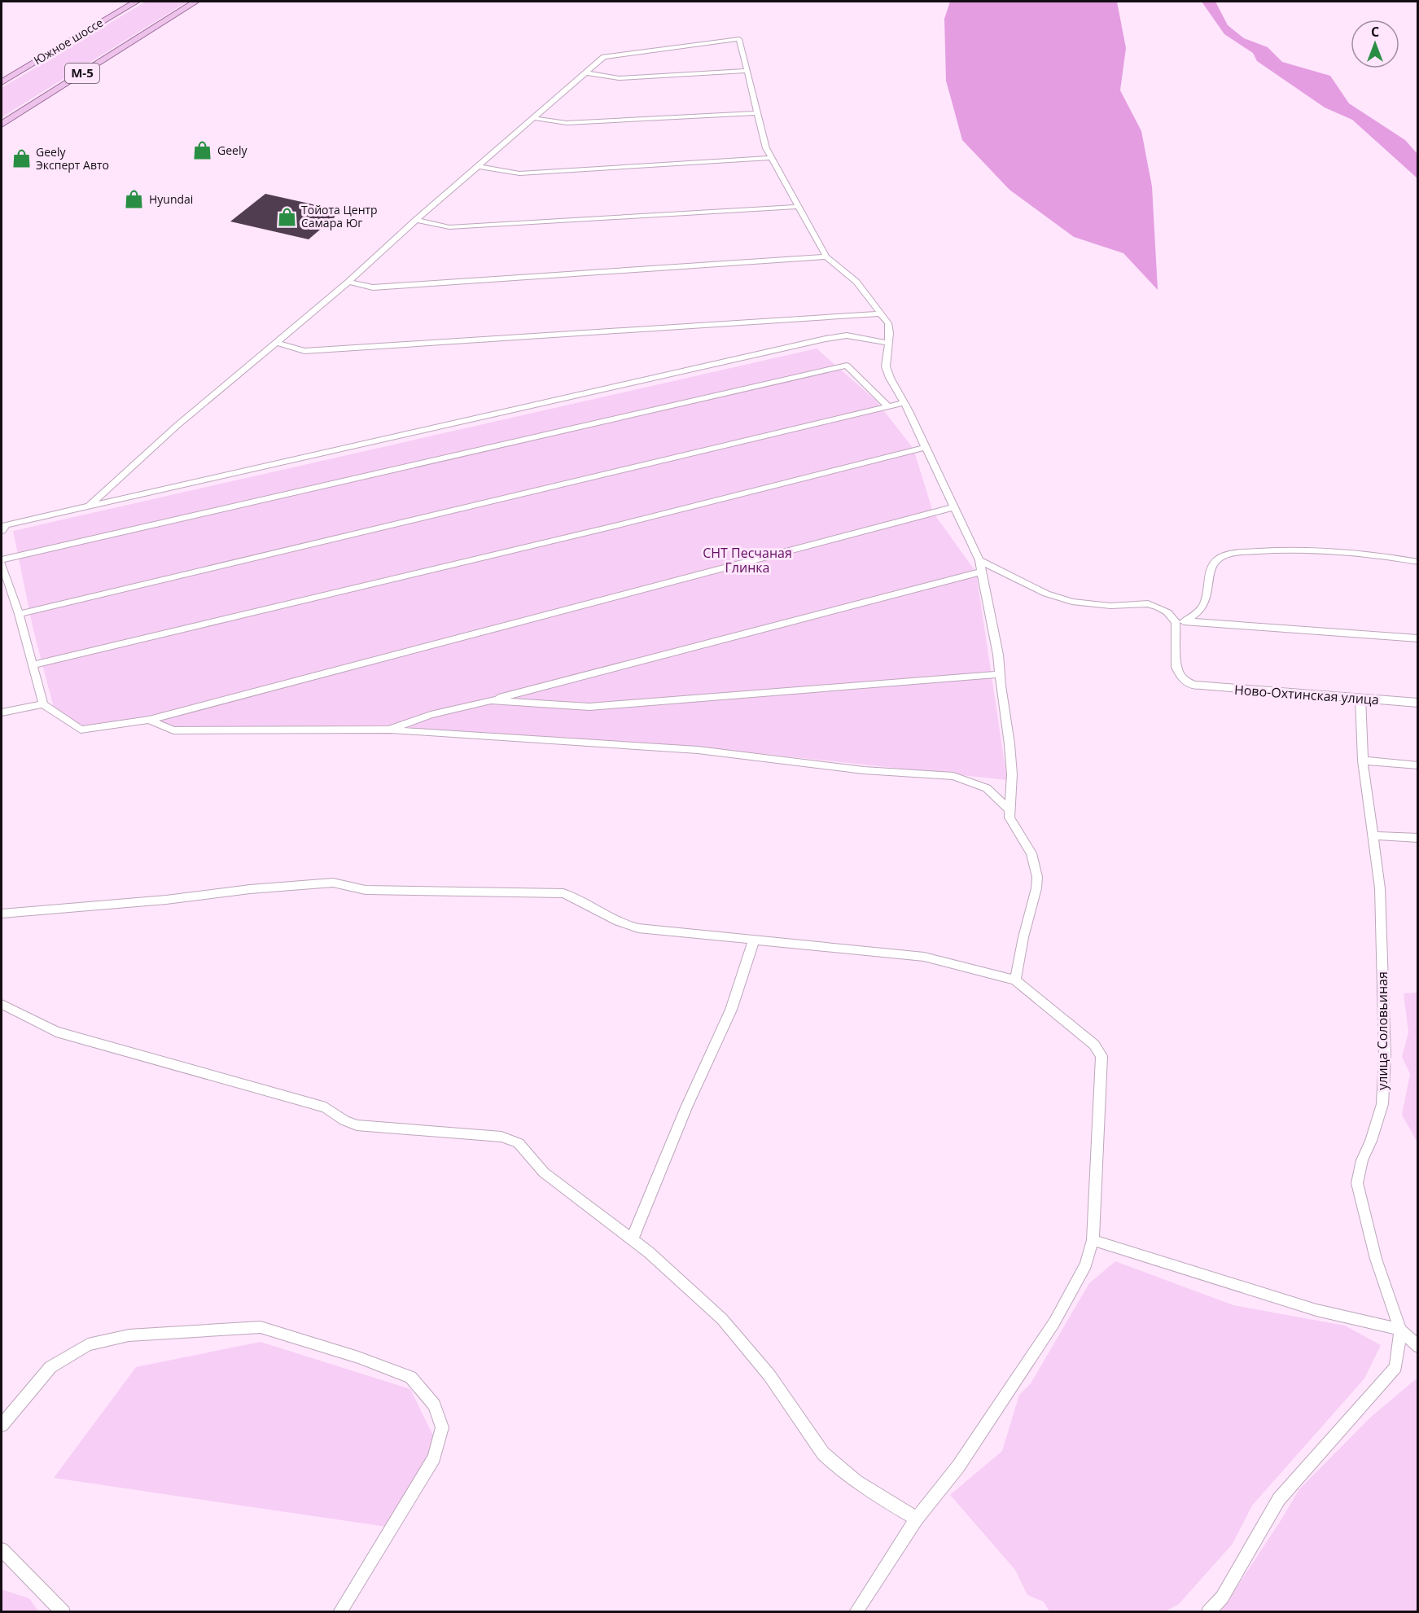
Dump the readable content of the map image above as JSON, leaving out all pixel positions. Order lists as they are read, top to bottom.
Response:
{
  "streets": {
    "main road": ["Южное шоссе", "М-5"],
    "street": ["Ново-Охтинская улица", "улица Соловьиная"]
  },
  "crossings": [
    ["Ново-Охтинская улица", "улица Соловьиная"]
  ],
  "parks": ["СНТ Песчаная Глинка"],
  "places": {
    "shop": [
      "Geely",
      "Geely Эксперт Авто",
      "Hyundai",
      "Тойота Центр Самара Юг"
    ]
  },
  "north": "top"
}
